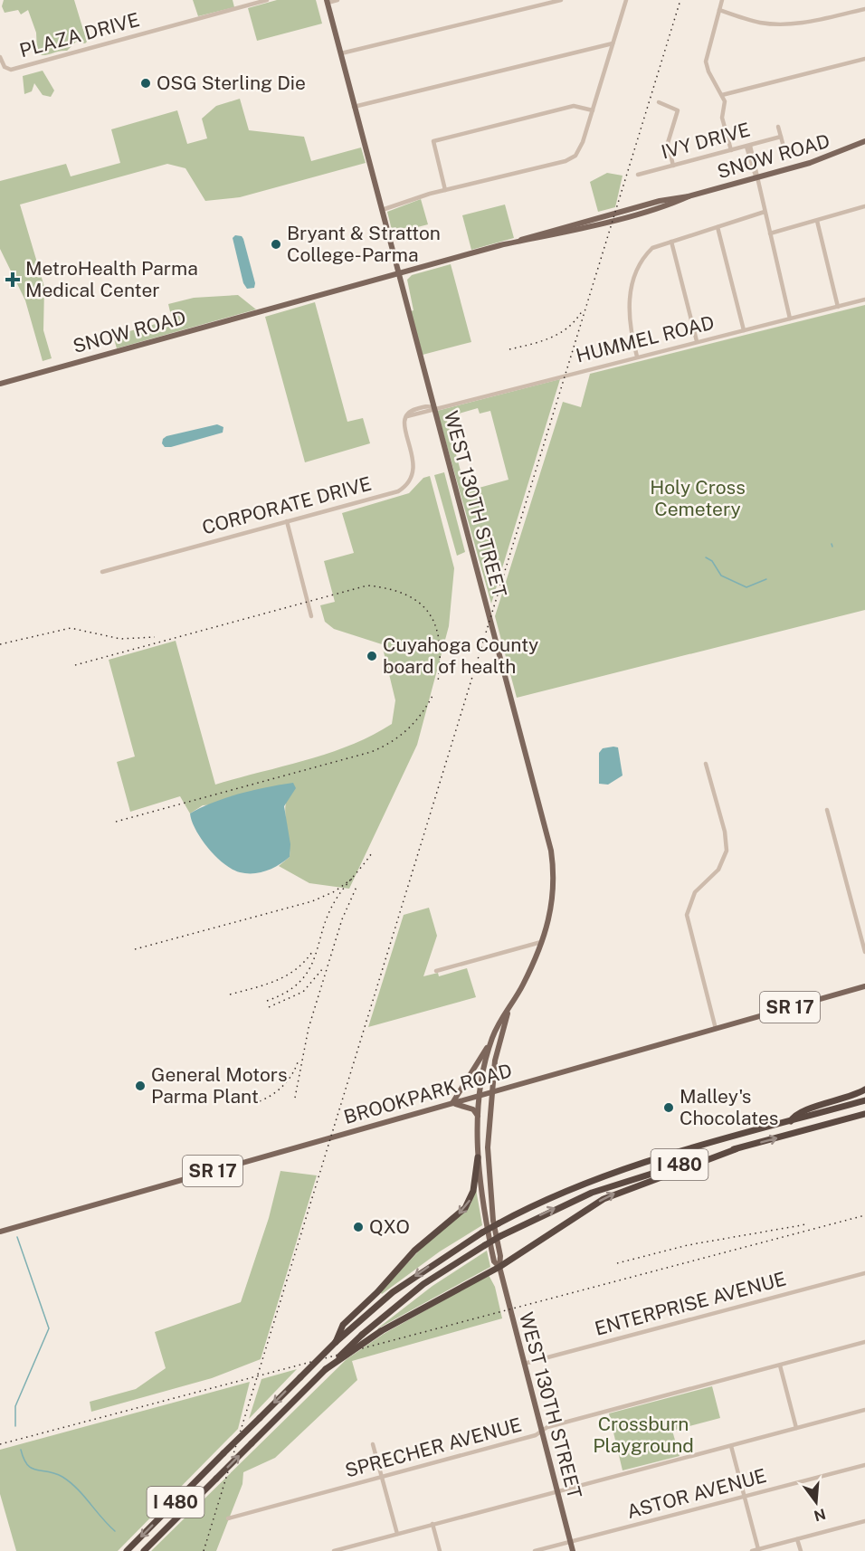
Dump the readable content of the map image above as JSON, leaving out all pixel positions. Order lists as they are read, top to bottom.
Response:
{
  "streets": {
    "highway": ["I 480"],
    "main road": [
      "SNOW ROAD",
      "WEST 130TH STREET",
      "SR 17",
      "BROOKPARK ROAD"
    ],
    "street": [
      "PLAZA DRIVE",
      "IVY DRIVE",
      "HUMMEL ROAD",
      "CORPORATE DRIVE",
      "ENTERPRISE AVENUE",
      "SPRECHER AVENUE",
      "ASTOR AVENUE"
    ]
  },
  "crossings": [
    ["SNOW ROAD", "WEST 130TH STREET"],
    ["HUMMEL ROAD", "WEST 130TH STREET"],
    ["HUMMEL ROAD", "CORPORATE DRIVE"],
    ["WEST 130TH STREET", "CORPORATE DRIVE"],
    ["WEST 130TH STREET", "BROOKPARK ROAD"],
    ["WEST 130TH STREET", "ENTERPRISE AVENUE"],
    ["WEST 130TH STREET", "SPRECHER AVENUE"],
    ["WEST 130TH STREET", "ASTOR AVENUE"]
  ],
  "parks": ["Holy Cross Cemetery", "Crossburn Playground"],
  "places": {
    "other": [
      "OSG Sterling Die",
      "Bryant & Stratton College-Parma",
      "Cuyahoga County board of health",
      "General Motors Parma Plant",
      "Malley's Chocolates",
      "QXO"
    ],
    "health": ["MetroHealth Parma Medical Center"]
  },
  "north": "bottom"
}
